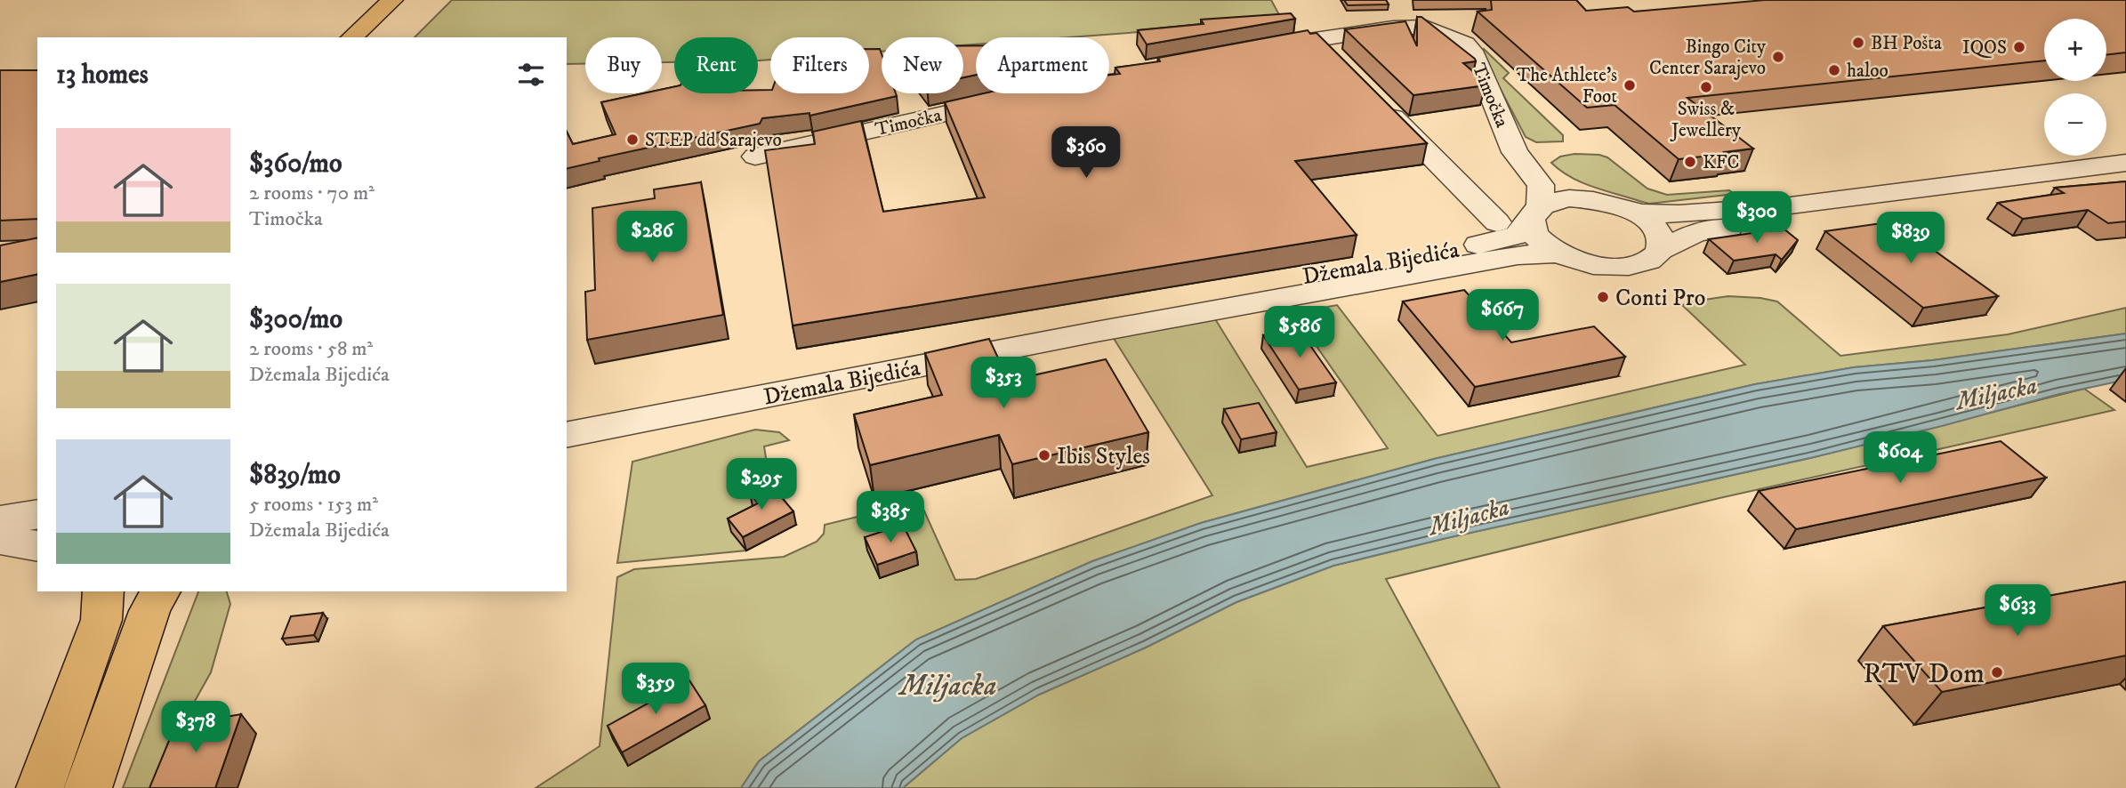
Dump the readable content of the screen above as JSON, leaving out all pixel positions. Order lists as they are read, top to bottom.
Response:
{
  "streets": {
    "street": ["Timočka", "Džemala Bijedića"]
  },
  "crossings": [
    ["Timočka", "Džemala Bijedića"]
  ],
  "water": ["Miljacka"],
  "places": [
    "BH Pošta",
    "IQOS",
    "Bingo City Center Sarajevo",
    "haloo",
    "The Athlete's Foot",
    "Swiss & Jewellery",
    "STEP dd Sarajevo",
    "KFC",
    "Conti Pro",
    "Ibis Styles",
    "RTV Dom"
  ],
  "page": {
    "map_buttons": ["+", "−"],
    "chip": [
      "Buy",
      "Rent",
      "Filters",
      "New",
      "Apartment"
    ],
    "heading": "13 homes",
    "list": [
      {
        "name": "$360/mo",
        "note": "2 rooms · 70 m² · Timočka"
      },
      {
        "name": "$300/mo",
        "note": "2 rooms · 58 m² · Džemala Bijedića"
      },
      {
        "name": "$839/mo",
        "note": "5 rooms · 153 m² · Džemala Bijedića"
      }
    ],
    "price": [
      "$360",
      "$300",
      "$286",
      "$839",
      "$667",
      "$586",
      "$353",
      "$604",
      "$295",
      "$385",
      "$633",
      "$359",
      "$378"
    ]
  }
}
